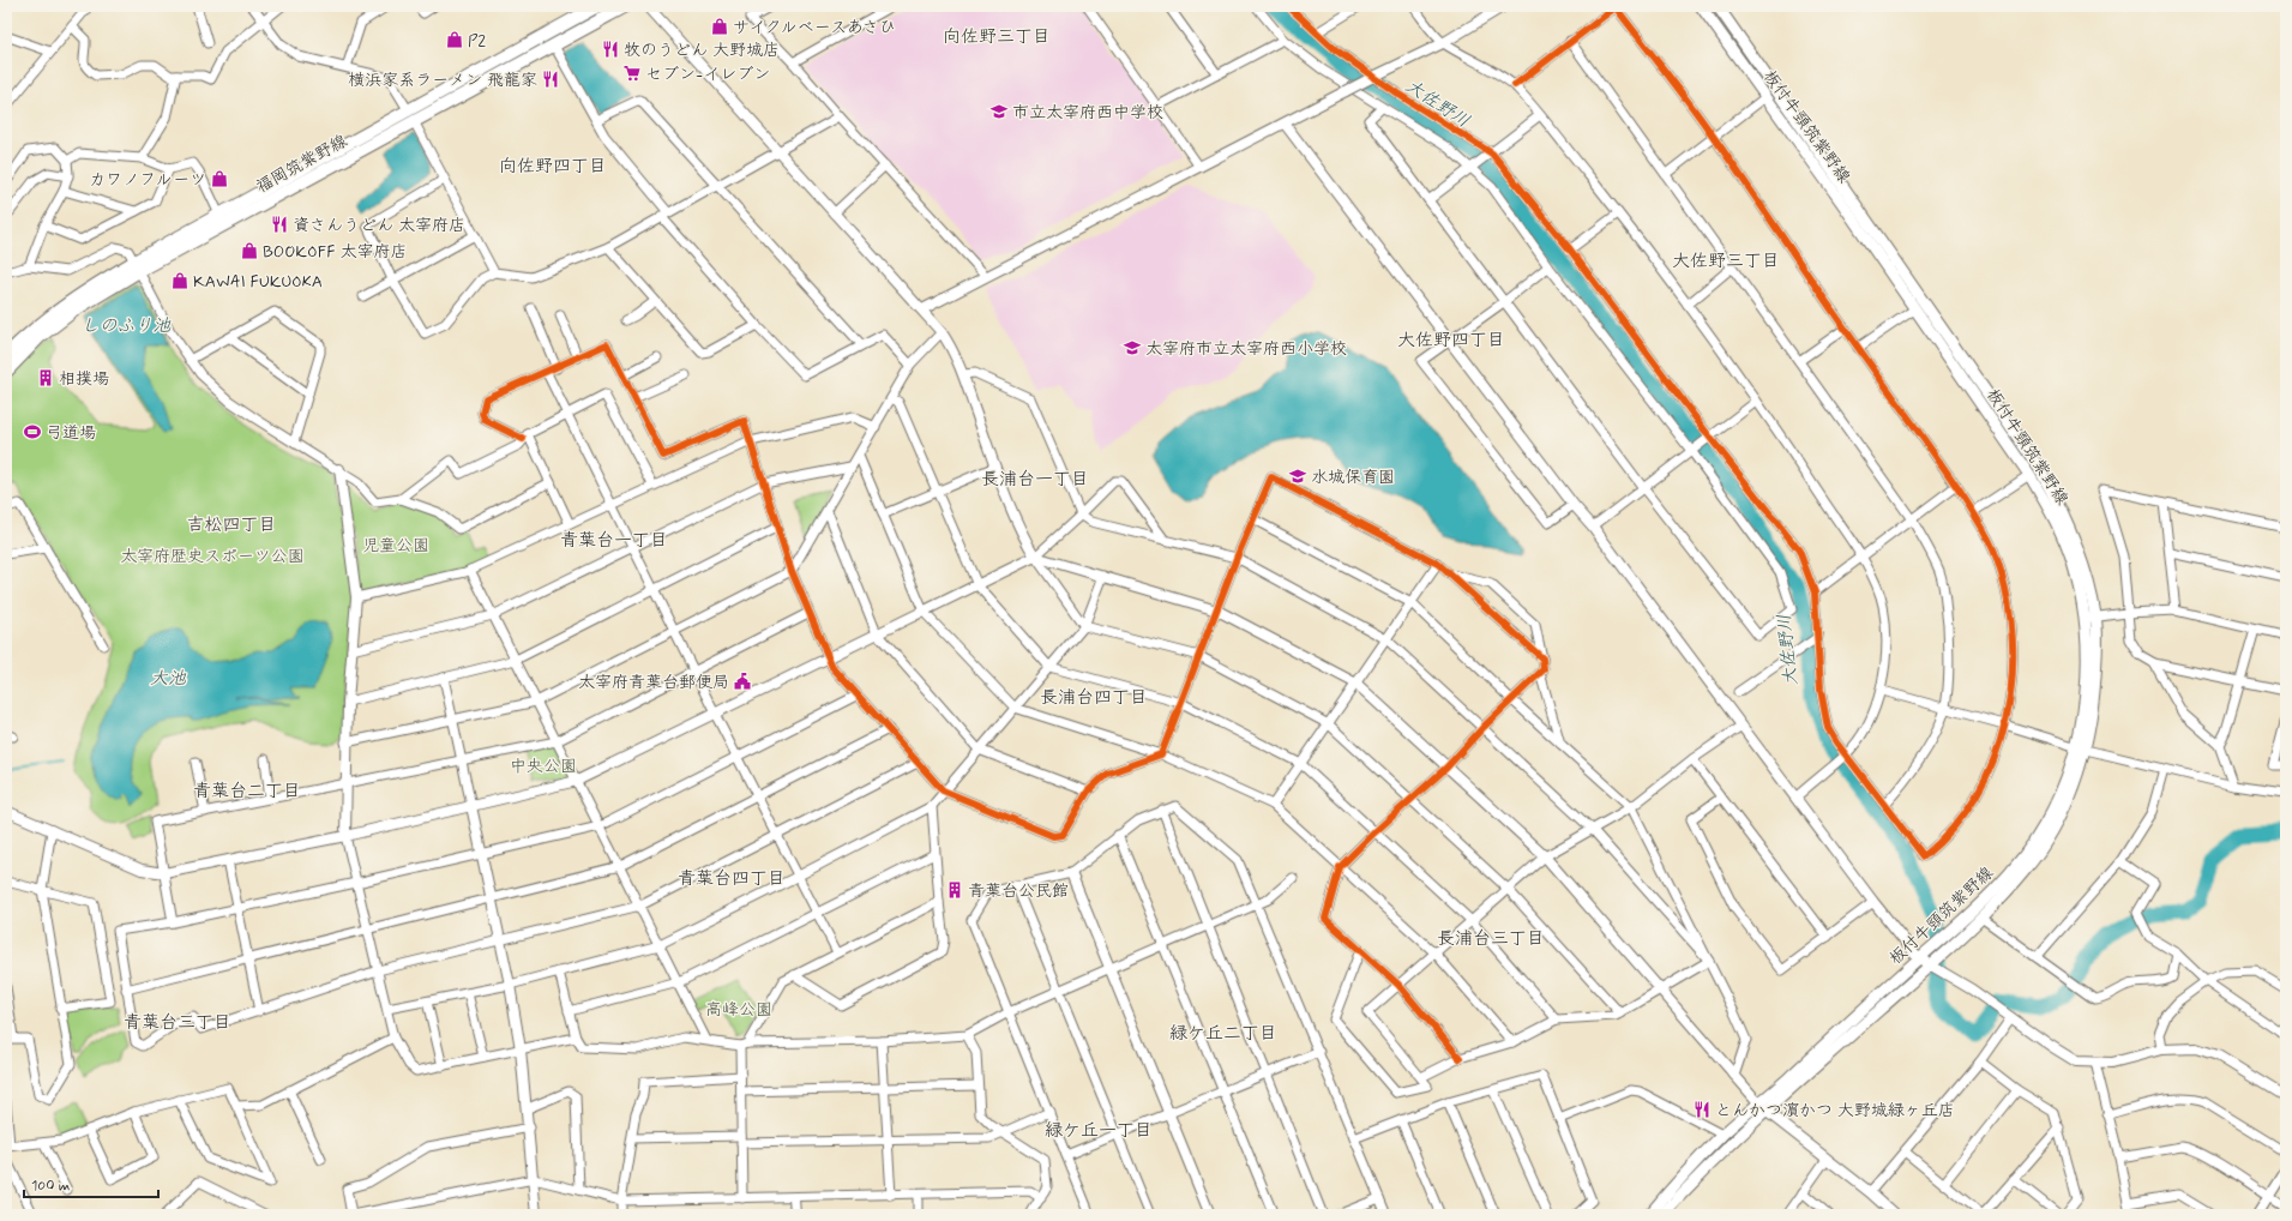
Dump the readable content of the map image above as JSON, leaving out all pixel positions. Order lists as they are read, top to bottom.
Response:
{
  "streets": {
    "main road": ["板付牛頸筑紫野線", "福岡筑紫野線"]
  },
  "districts": [
    "向佐野三丁目",
    "向佐野四丁目",
    "大佐野三丁目",
    "大佐野四丁目",
    "長浦台一丁目",
    "吉松四丁目",
    "青葉台一丁目",
    "長浦台四丁目",
    "青葉台二丁目",
    "青葉台四丁目",
    "長浦台三丁目",
    "青葉台三丁目",
    "緑ケ丘二丁目",
    "緑ケ丘一丁目"
  ],
  "water": ["大佐野川", "しのふり池", "大池"],
  "parks": [
    "児童公園",
    "太宰府歴史スポーツ公園",
    "中央公園",
    "高峰公園"
  ],
  "places": {
    "shop": [
      "サイクルベースあさひ",
      "P2",
      "カワノフルーツ",
      "BOOKOFF 太宰府店",
      "KAWAI FUKUOKA"
    ],
    "restaurant": [
      "牧のうどん 大野城店",
      "横浜家系ラーメン 飛龍家",
      "資さんうどん 太宰府店",
      "とんかつ濵かつ 大野城緑ヶ丘店"
    ],
    "supermarket": ["セブン-イレブン"],
    "school or university": ["市立太宰府西中学校", "太宰府市立太宰府西小学校", "水城保育園"],
    "building": ["相撲場", "青葉台公民館"],
    "sports": ["弓道場"],
    "public building": ["太宰府青葉台郵便局"]
  },
  "scale_bar": "100 m"
}
